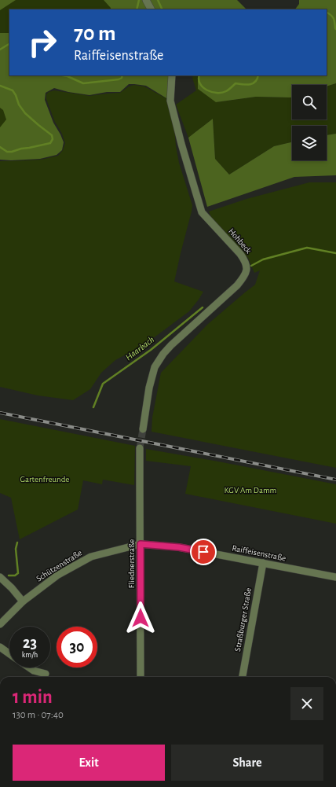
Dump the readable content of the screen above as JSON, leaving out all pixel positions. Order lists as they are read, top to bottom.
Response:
{
  "streets": {
    "street": [
      "Hohbeck",
      "Raiffeisenstraße",
      "Fliednerstraße",
      "Schützenstraße",
      "Straßburger Straße"
    ]
  },
  "crossings": [
    ["Raiffeisenstraße", "Fliednerstraße"],
    ["Raiffeisenstraße", "Schützenstraße"],
    ["Raiffeisenstraße", "Straßburger Straße"],
    ["Fliednerstraße", "Schützenstraße"]
  ],
  "water": ["Haarbach"],
  "parks": ["Gartenfreunde", "KGV Am Damm"],
  "page": {
    "turn": ["70 m", "Raiffeisenstraße"],
    "speed": "23 km/h",
    "limit": "30",
    "heading": ["1 min", "130 m · 07:40"],
    "buttons": ["Exit", "Share"]
  }
}
